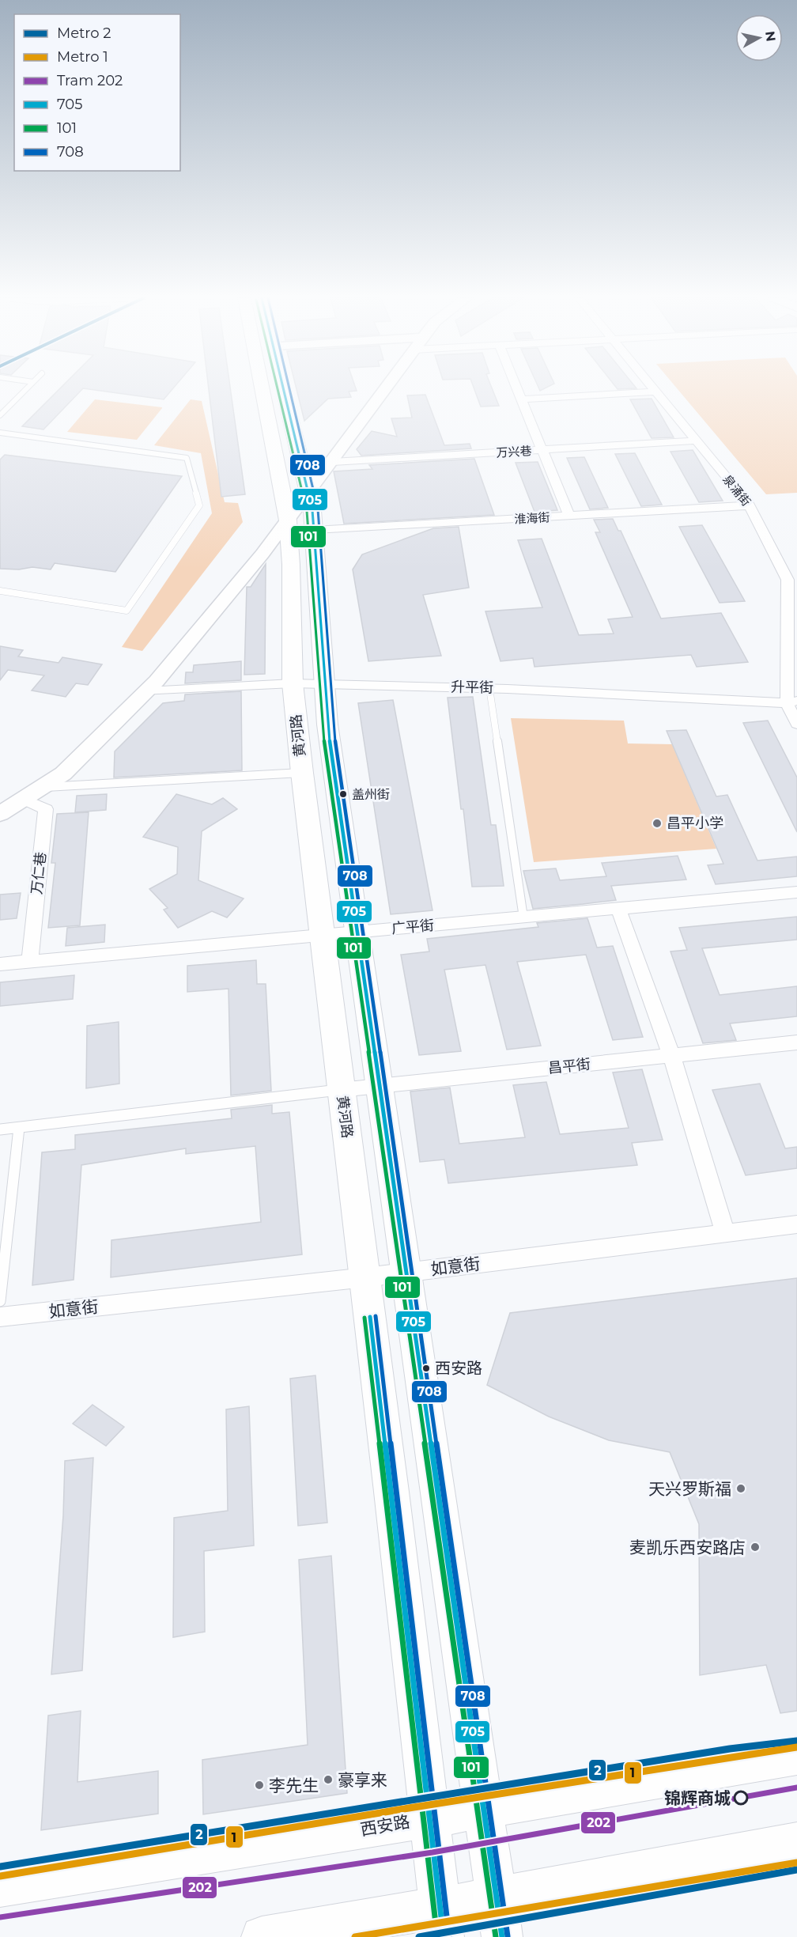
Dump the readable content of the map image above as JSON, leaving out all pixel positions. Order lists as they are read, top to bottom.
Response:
{
  "streets": {
    "main road": ["黄河路", "西安路"],
    "street": [
      "万兴巷",
      "泉涌街",
      "淮海街",
      "升平街",
      "万仁巷",
      "广平街",
      "昌平街",
      "如意街"
    ]
  },
  "crossings": [
    ["万兴巷", "泉涌街"],
    ["泉涌街", "淮海街"],
    ["泉涌街", "升平街"],
    ["升平街", "黄河路"],
    ["黄河路", "广平街"],
    ["黄河路", "昌平街"],
    ["黄河路", "如意街"],
    ["黄河路", "西安路"],
    ["万仁巷", "广平街"]
  ],
  "places": [
    "盖州街",
    "昌平小学",
    "西安路",
    "天兴罗斯福",
    "麦凯乐西安路店",
    "豪享来",
    "李先生",
    "锦辉商城"
  ],
  "lines": [
    "transit line 705",
    "transit line 101",
    "transit line 708",
    "metro line 2",
    "metro line 1",
    "tram line 202"
  ],
  "legend": [
    "Metro 2",
    "Metro 1",
    "Tram 202",
    "705",
    "101",
    "708"
  ],
  "north": "right"
}
